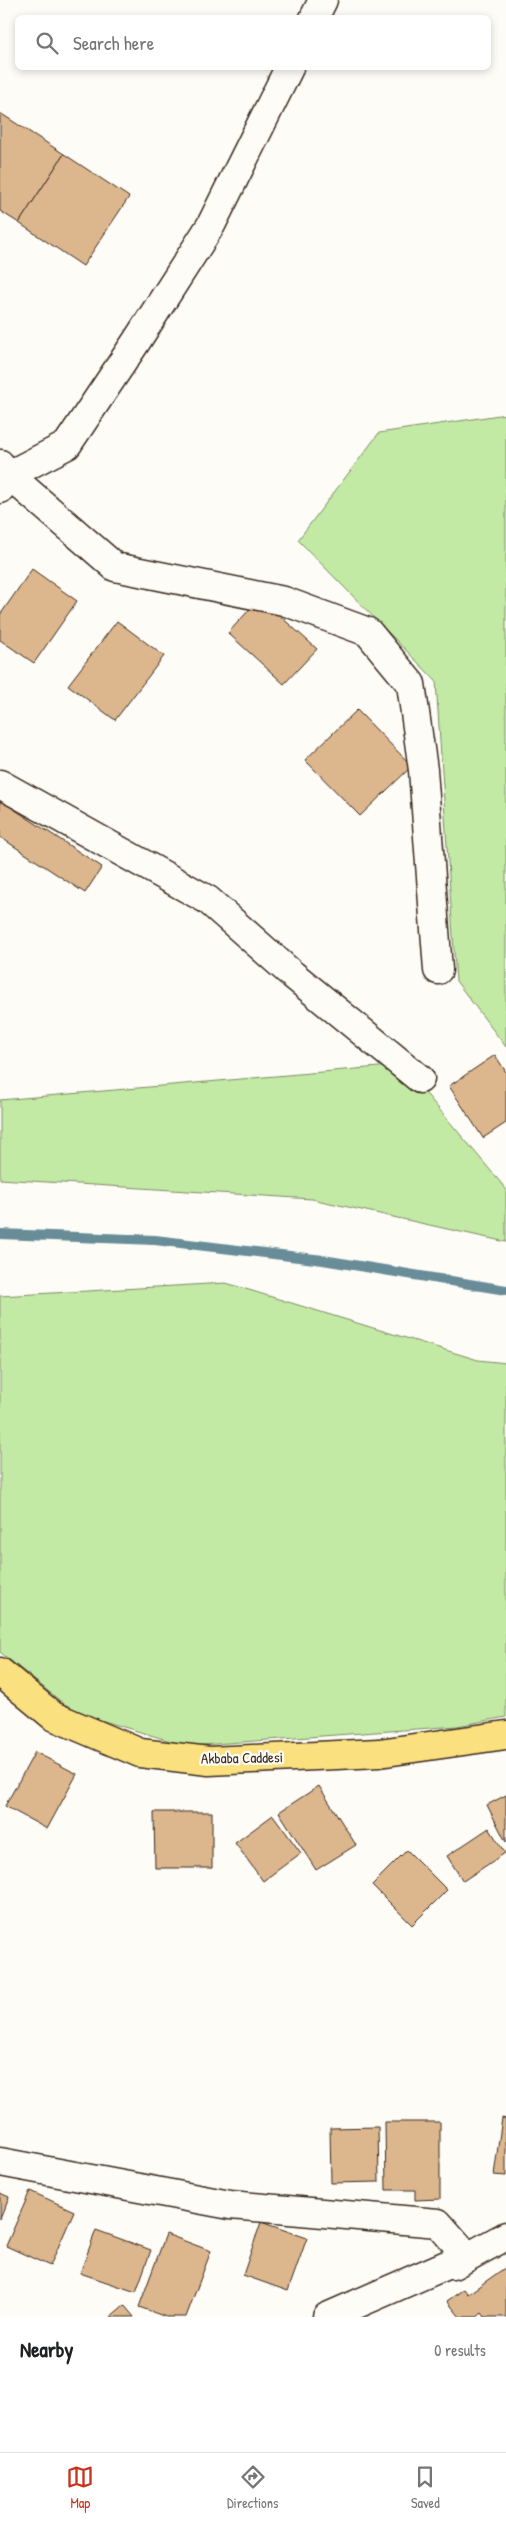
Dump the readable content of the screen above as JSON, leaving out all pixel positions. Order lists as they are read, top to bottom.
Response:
{
  "streets": {
    "main road": ["Akbaba Caddesi"]
  },
  "page": {
    "search": "Search here",
    "heading": ["Nearby", "0 results"],
    "nav": ["Map", "Directions", "Saved"]
  }
}
